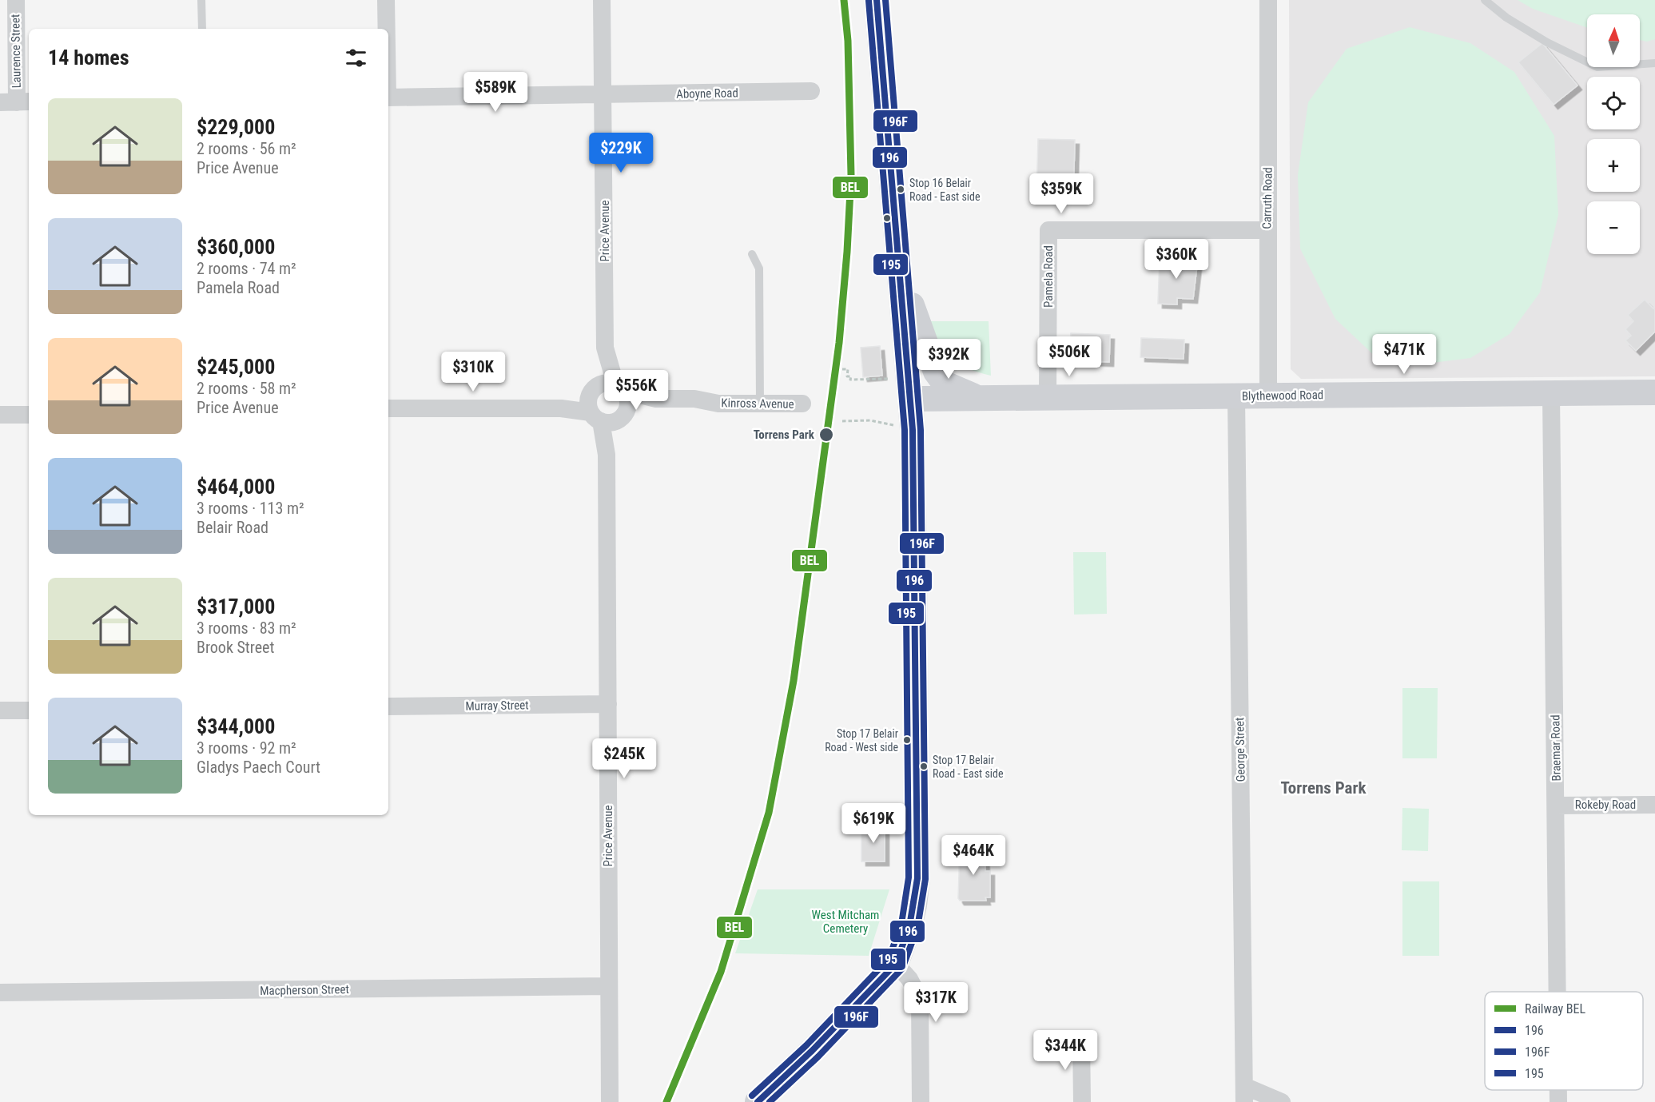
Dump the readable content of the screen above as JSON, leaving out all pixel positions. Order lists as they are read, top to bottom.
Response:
{
  "streets": {
    "main road": ["Blythewood Road"],
    "street": [
      "Laurence Street",
      "Aboyne Road",
      "Carruth Road",
      "Price Avenue",
      "Pamela Road",
      "Kinross Avenue",
      "Murray Street",
      "Braemar Road",
      "George Street",
      "Rokeby Road",
      "Macpherson Street"
    ]
  },
  "crossings": [
    ["Aboyne Road", "Price Avenue"],
    ["Carruth Road", "Pamela Road"],
    ["Carruth Road", "Blythewood Road"],
    ["Price Avenue", "Kinross Avenue"],
    ["Price Avenue", "Murray Street"],
    ["Price Avenue", "Macpherson Street"],
    ["Pamela Road", "Blythewood Road"],
    ["Blythewood Road", "Braemar Road"],
    ["Blythewood Road", "George Street"],
    ["Braemar Road", "Rokeby Road"]
  ],
  "districts": ["Torrens Park"],
  "parks": ["West Mitcham Cemetery"],
  "places": [
    "Stop 16 Belair Road - East side",
    "Torrens Park",
    "Stop 17 Belair Road - West side",
    "Stop 17 Belair Road - East side"
  ],
  "lines": [
    "rail line BEL",
    "transit line 196",
    "transit line 196F",
    "transit line 195"
  ],
  "legend": [
    "Railway BEL",
    "196",
    "196F",
    "195"
  ],
  "north": "top",
  "page": {
    "map_buttons": ["+", "−"],
    "heading": "14 homes",
    "price": [
      "$589K",
      "$229K",
      "$359K",
      "$360K",
      "$471K",
      "$506K",
      "$392K",
      "$310K",
      "$556K",
      "$245K",
      "$619K",
      "$464K",
      "$317K",
      "$344K"
    ],
    "list": [
      {
        "name": "$229,000",
        "note": "2 rooms · 56 m² · Price Avenue"
      },
      {
        "name": "$360,000",
        "note": "2 rooms · 74 m² · Pamela Road"
      },
      {
        "name": "$245,000",
        "note": "2 rooms · 58 m² · Price Avenue"
      },
      {
        "name": "$464,000",
        "note": "3 rooms · 113 m² · Belair Road"
      },
      {
        "name": "$317,000",
        "note": "3 rooms · 83 m² · Brook Street"
      },
      {
        "name": "$344,000",
        "note": "3 rooms · 92 m² · Gladys Paech Court"
      }
    ]
  }
}
